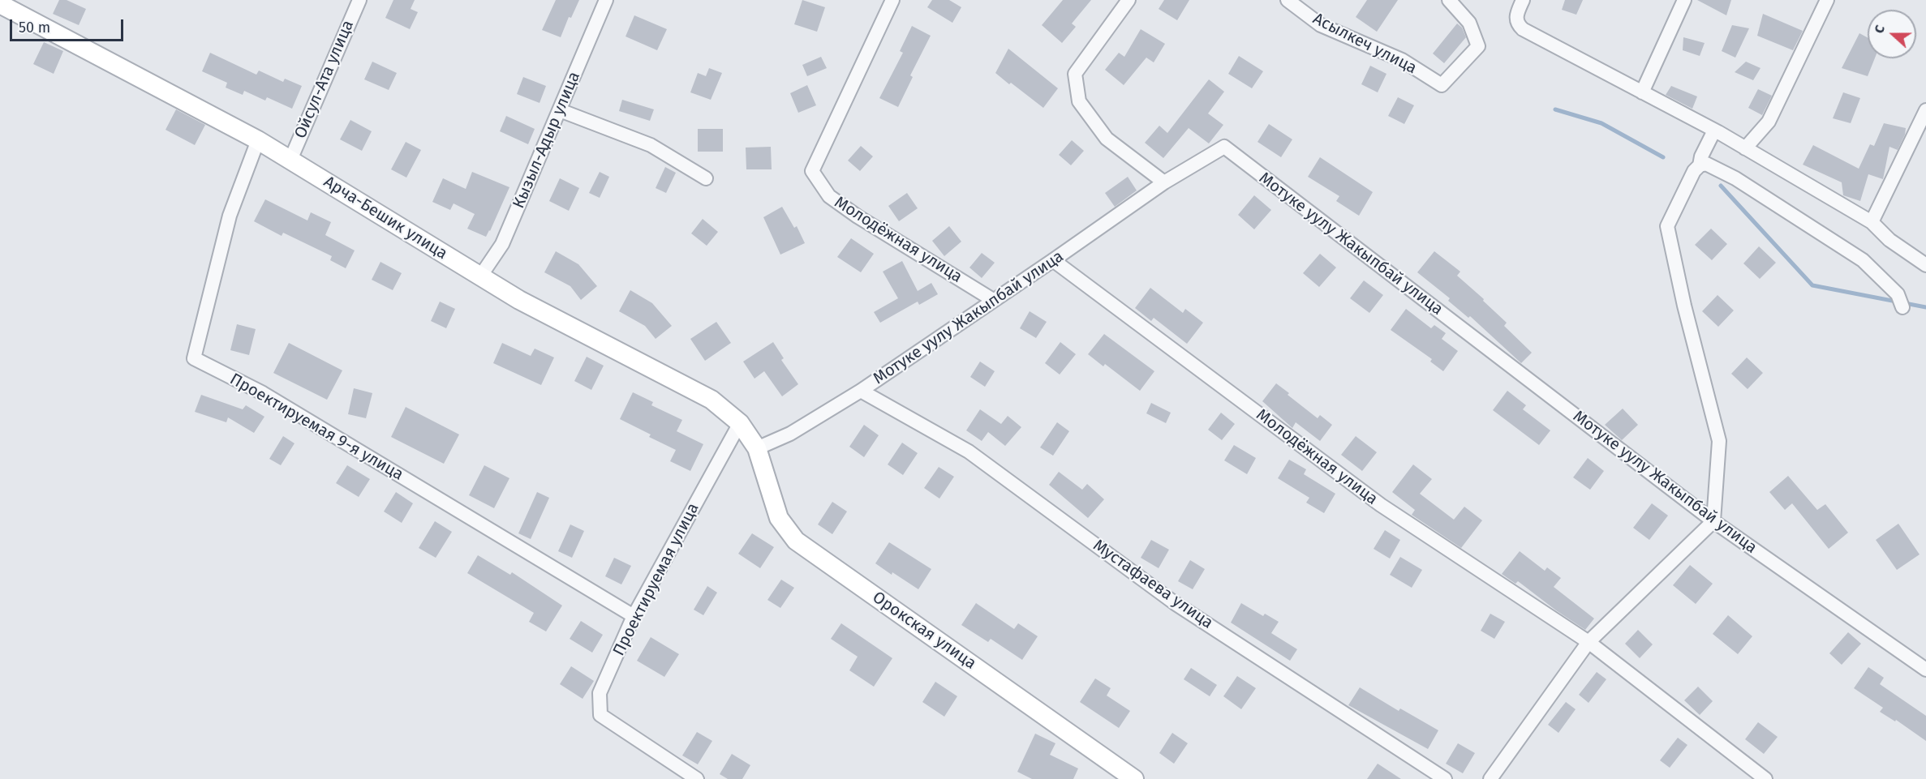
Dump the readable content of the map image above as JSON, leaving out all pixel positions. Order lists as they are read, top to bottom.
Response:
{
  "streets": {
    "street": [
      "Асылкеч улица",
      "Ойсул-Ата улица",
      "Кызыл-Адыр улица",
      "Арча-Бешик улица",
      "Молодёжная улица",
      "Мотуке уулу Жакыпбай улица",
      "Проектируемая 9-я улица",
      "Проектируемая улица",
      "Мустафаева улица",
      "Орокская улица"
    ]
  },
  "crossings": [
    ["Ойсул-Ата улица", "Арча-Бешик улица"],
    ["Кызыл-Адыр улица", "Арча-Бешик улица"],
    ["Арча-Бешик улица", "Мотуке уулу Жакыпбай улица"],
    ["Арча-Бешик улица", "Проектируемая 9-я улица"],
    ["Арча-Бешик улица", "Проектируемая улица"],
    ["Арча-Бешик улица", "Орокская улица"],
    ["Молодёжная улица", "Мотуке уулу Жакыпбай улица"],
    ["Мотуке уулу Жакыпбай улица", "Мустафаева улица"],
    ["Мотуке уулу Жакыпбай улица", "Орокская улица"],
    ["Проектируемая 9-я улица", "Проектируемая улица"]
  ],
  "scale_bar": "50 m",
  "north": "left"
}
